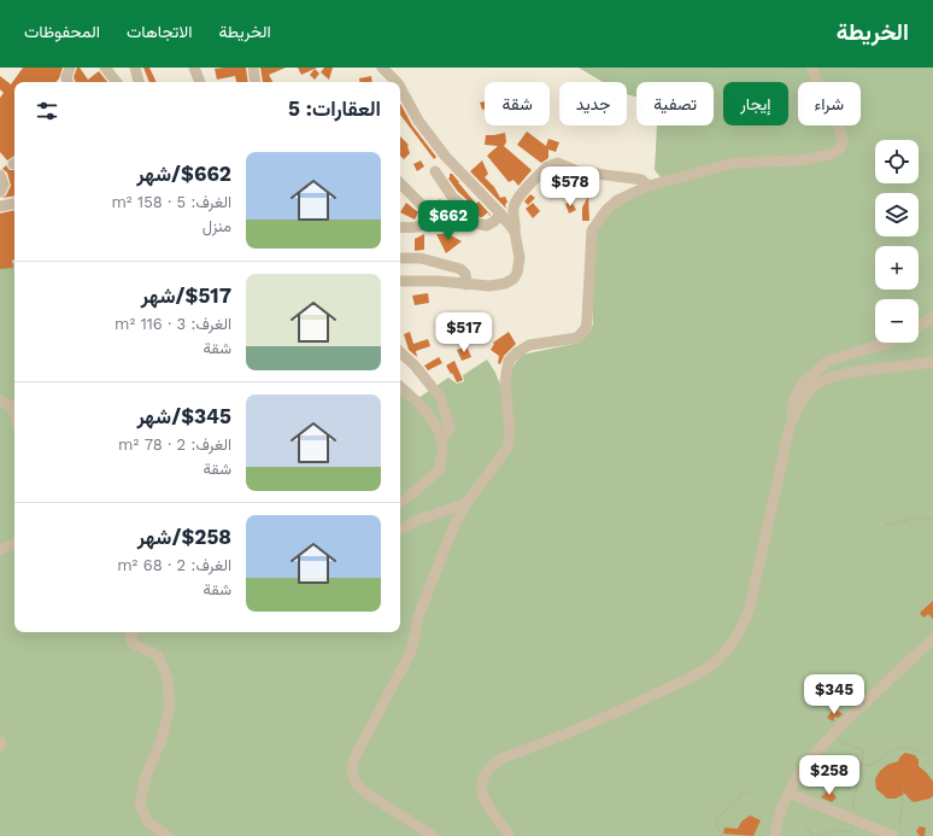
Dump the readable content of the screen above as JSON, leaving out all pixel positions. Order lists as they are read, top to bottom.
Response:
{
  "page": {
    "header": "الخريطة",
    "nav": ["الخريطة", "الاتجاهات", "المحفوظات"],
    "chip": [
      "شراء",
      "إيجار",
      "تصفية",
      "جديد",
      "شقة"
    ],
    "heading": "العقارات: 5",
    "map_buttons": ["+", "−"],
    "list": [
      {
        "name": "$662/شهر",
        "note": "الغرف: 5 · 158 m² · منزل"
      },
      {
        "name": "$517/شهر",
        "note": "الغرف: 3 · 116 m² · شقة"
      },
      {
        "name": "$345/شهر",
        "note": "الغرف: 2 · 78 m² · شقة"
      },
      {
        "name": "$258/شهر",
        "note": "الغرف: 2 · 68 m² · شقة"
      }
    ],
    "price": [
      "$578",
      "$662",
      "$517",
      "$345",
      "$258"
    ]
  }
}
